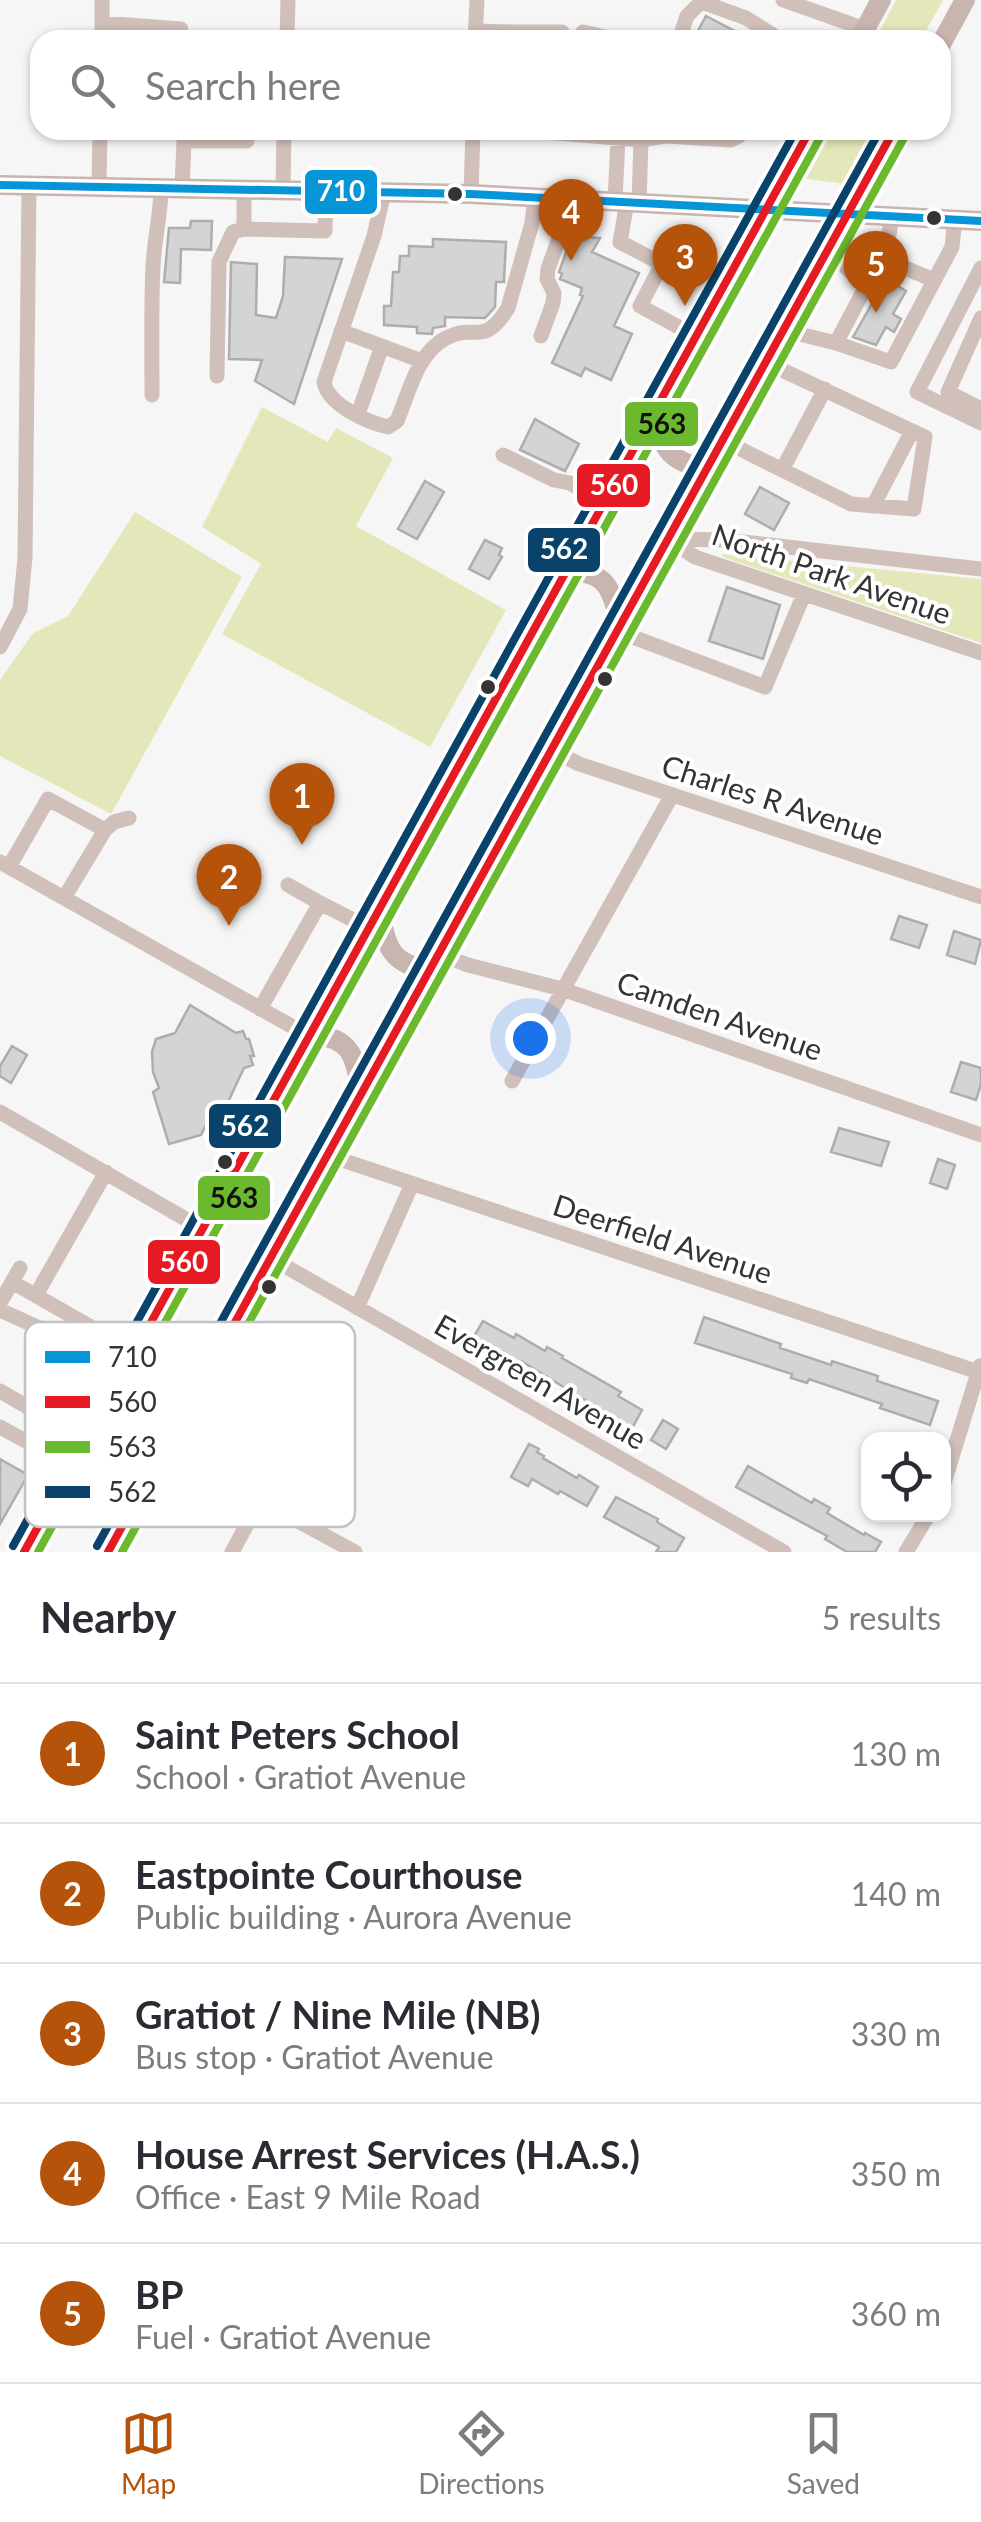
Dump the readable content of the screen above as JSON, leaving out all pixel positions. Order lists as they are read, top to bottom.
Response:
{
  "streets": {
    "street": [
      "North Park Avenue",
      "Charles R Avenue",
      "Camden Avenue",
      "Deerfield Avenue",
      "Evergreen Avenue"
    ]
  },
  "lines": [
    "transit line 560",
    "transit line 563",
    "transit line 562",
    "transit line 710"
  ],
  "legend": [
    "710",
    "560",
    "563",
    "562"
  ],
  "page": {
    "search": "Search here",
    "pins": [
      "4",
      "3",
      "5",
      "1",
      "2"
    ],
    "heading": ["Nearby", "5 results"],
    "list": [
      {
        "mark": "1",
        "name": "Saint Peters School",
        "note": "School · Gratiot Avenue",
        "value": "130 m"
      },
      {
        "mark": "2",
        "name": "Eastpointe Courthouse",
        "note": "Public building · Aurora Avenue",
        "value": "140 m"
      },
      {
        "mark": "3",
        "name": "Gratiot / Nine Mile (NB)",
        "note": "Bus stop · Gratiot Avenue",
        "value": "330 m"
      },
      {
        "mark": "4",
        "name": "House Arrest Services (H.A.S.)",
        "note": "Office · East 9 Mile Road",
        "value": "350 m"
      },
      {
        "mark": "5",
        "name": "BP",
        "note": "Fuel · Gratiot Avenue",
        "value": "360 m"
      }
    ],
    "nav": ["Map", "Directions", "Saved"]
  }
}
